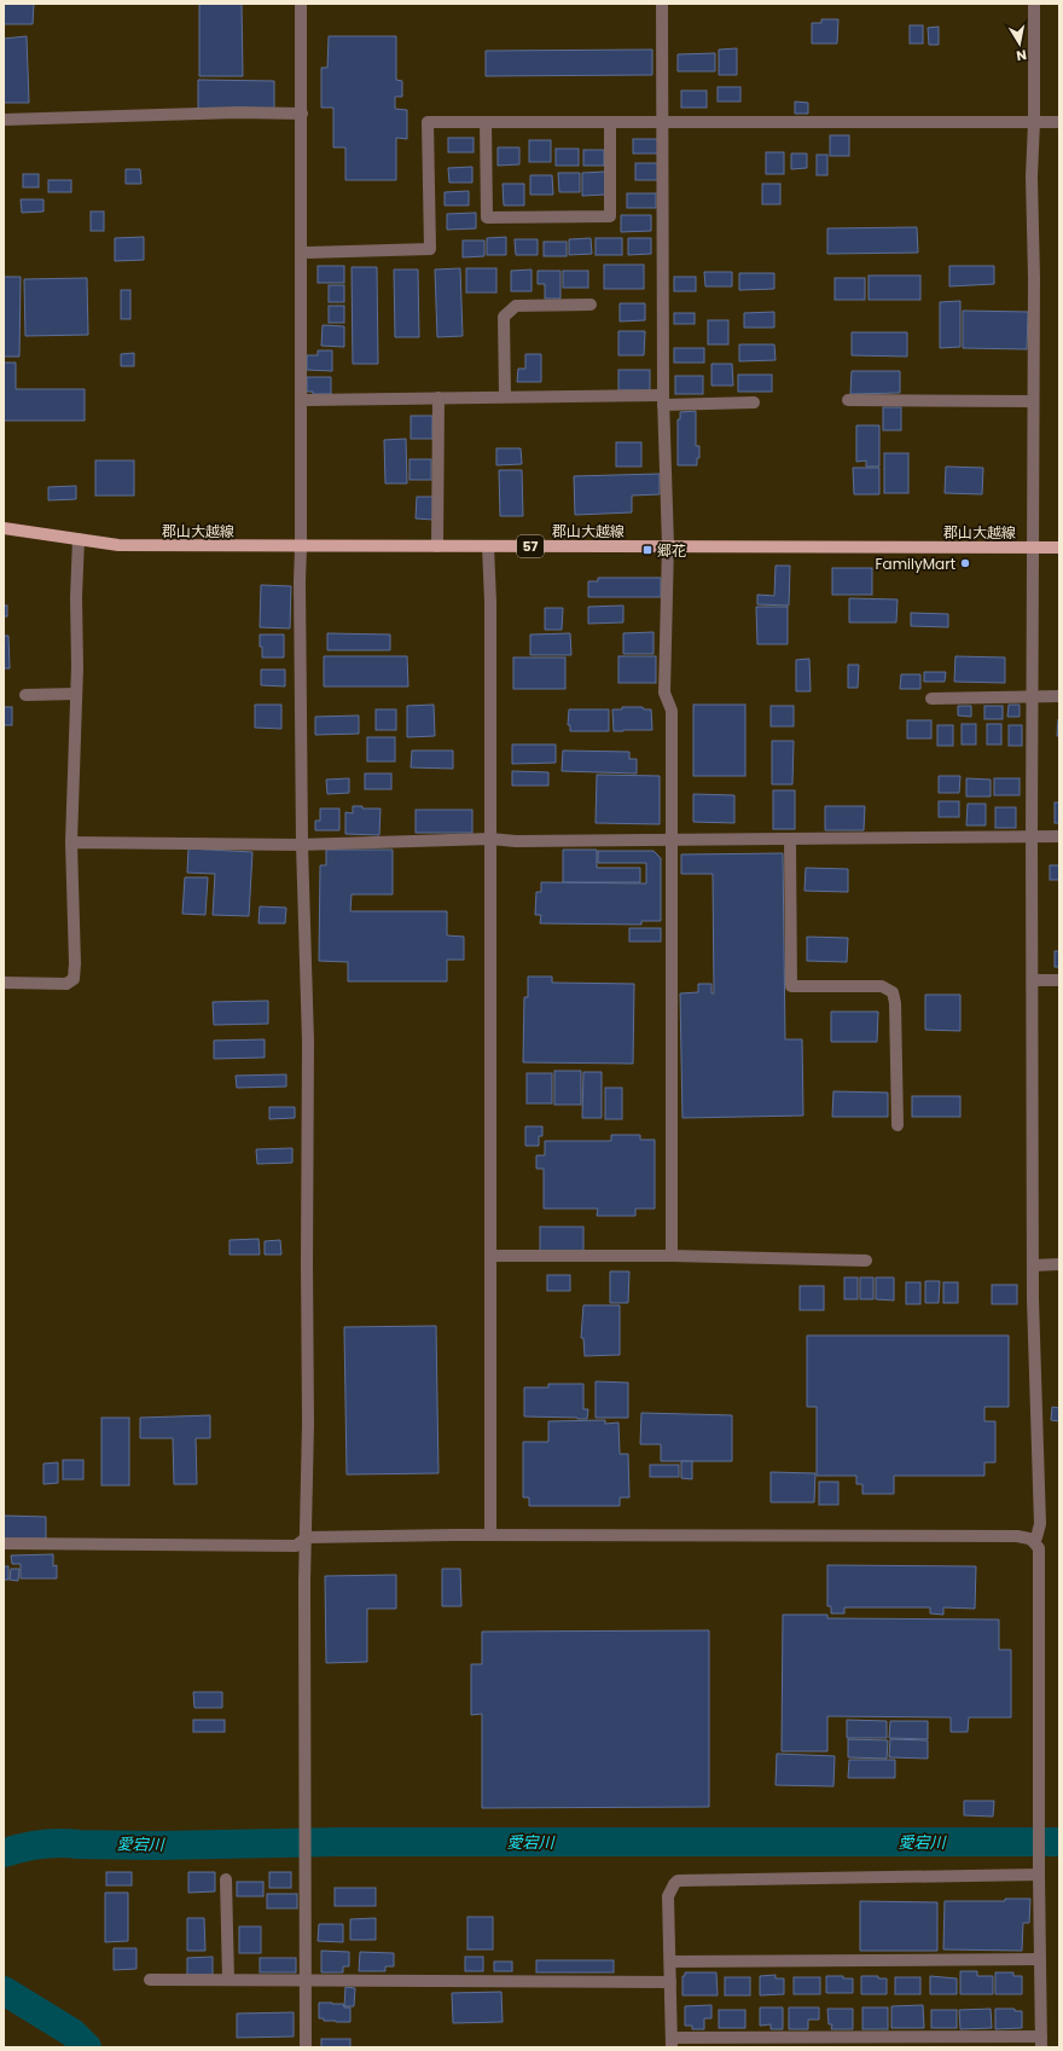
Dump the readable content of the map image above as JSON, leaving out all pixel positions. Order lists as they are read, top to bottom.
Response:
{
  "streets": {
    "main road": ["郡山大越線", "57"]
  },
  "water": ["愛宕川"],
  "places": {
    "transit": ["郷花"],
    "other": ["FamilyMart"]
  },
  "north": "bottom"
}
